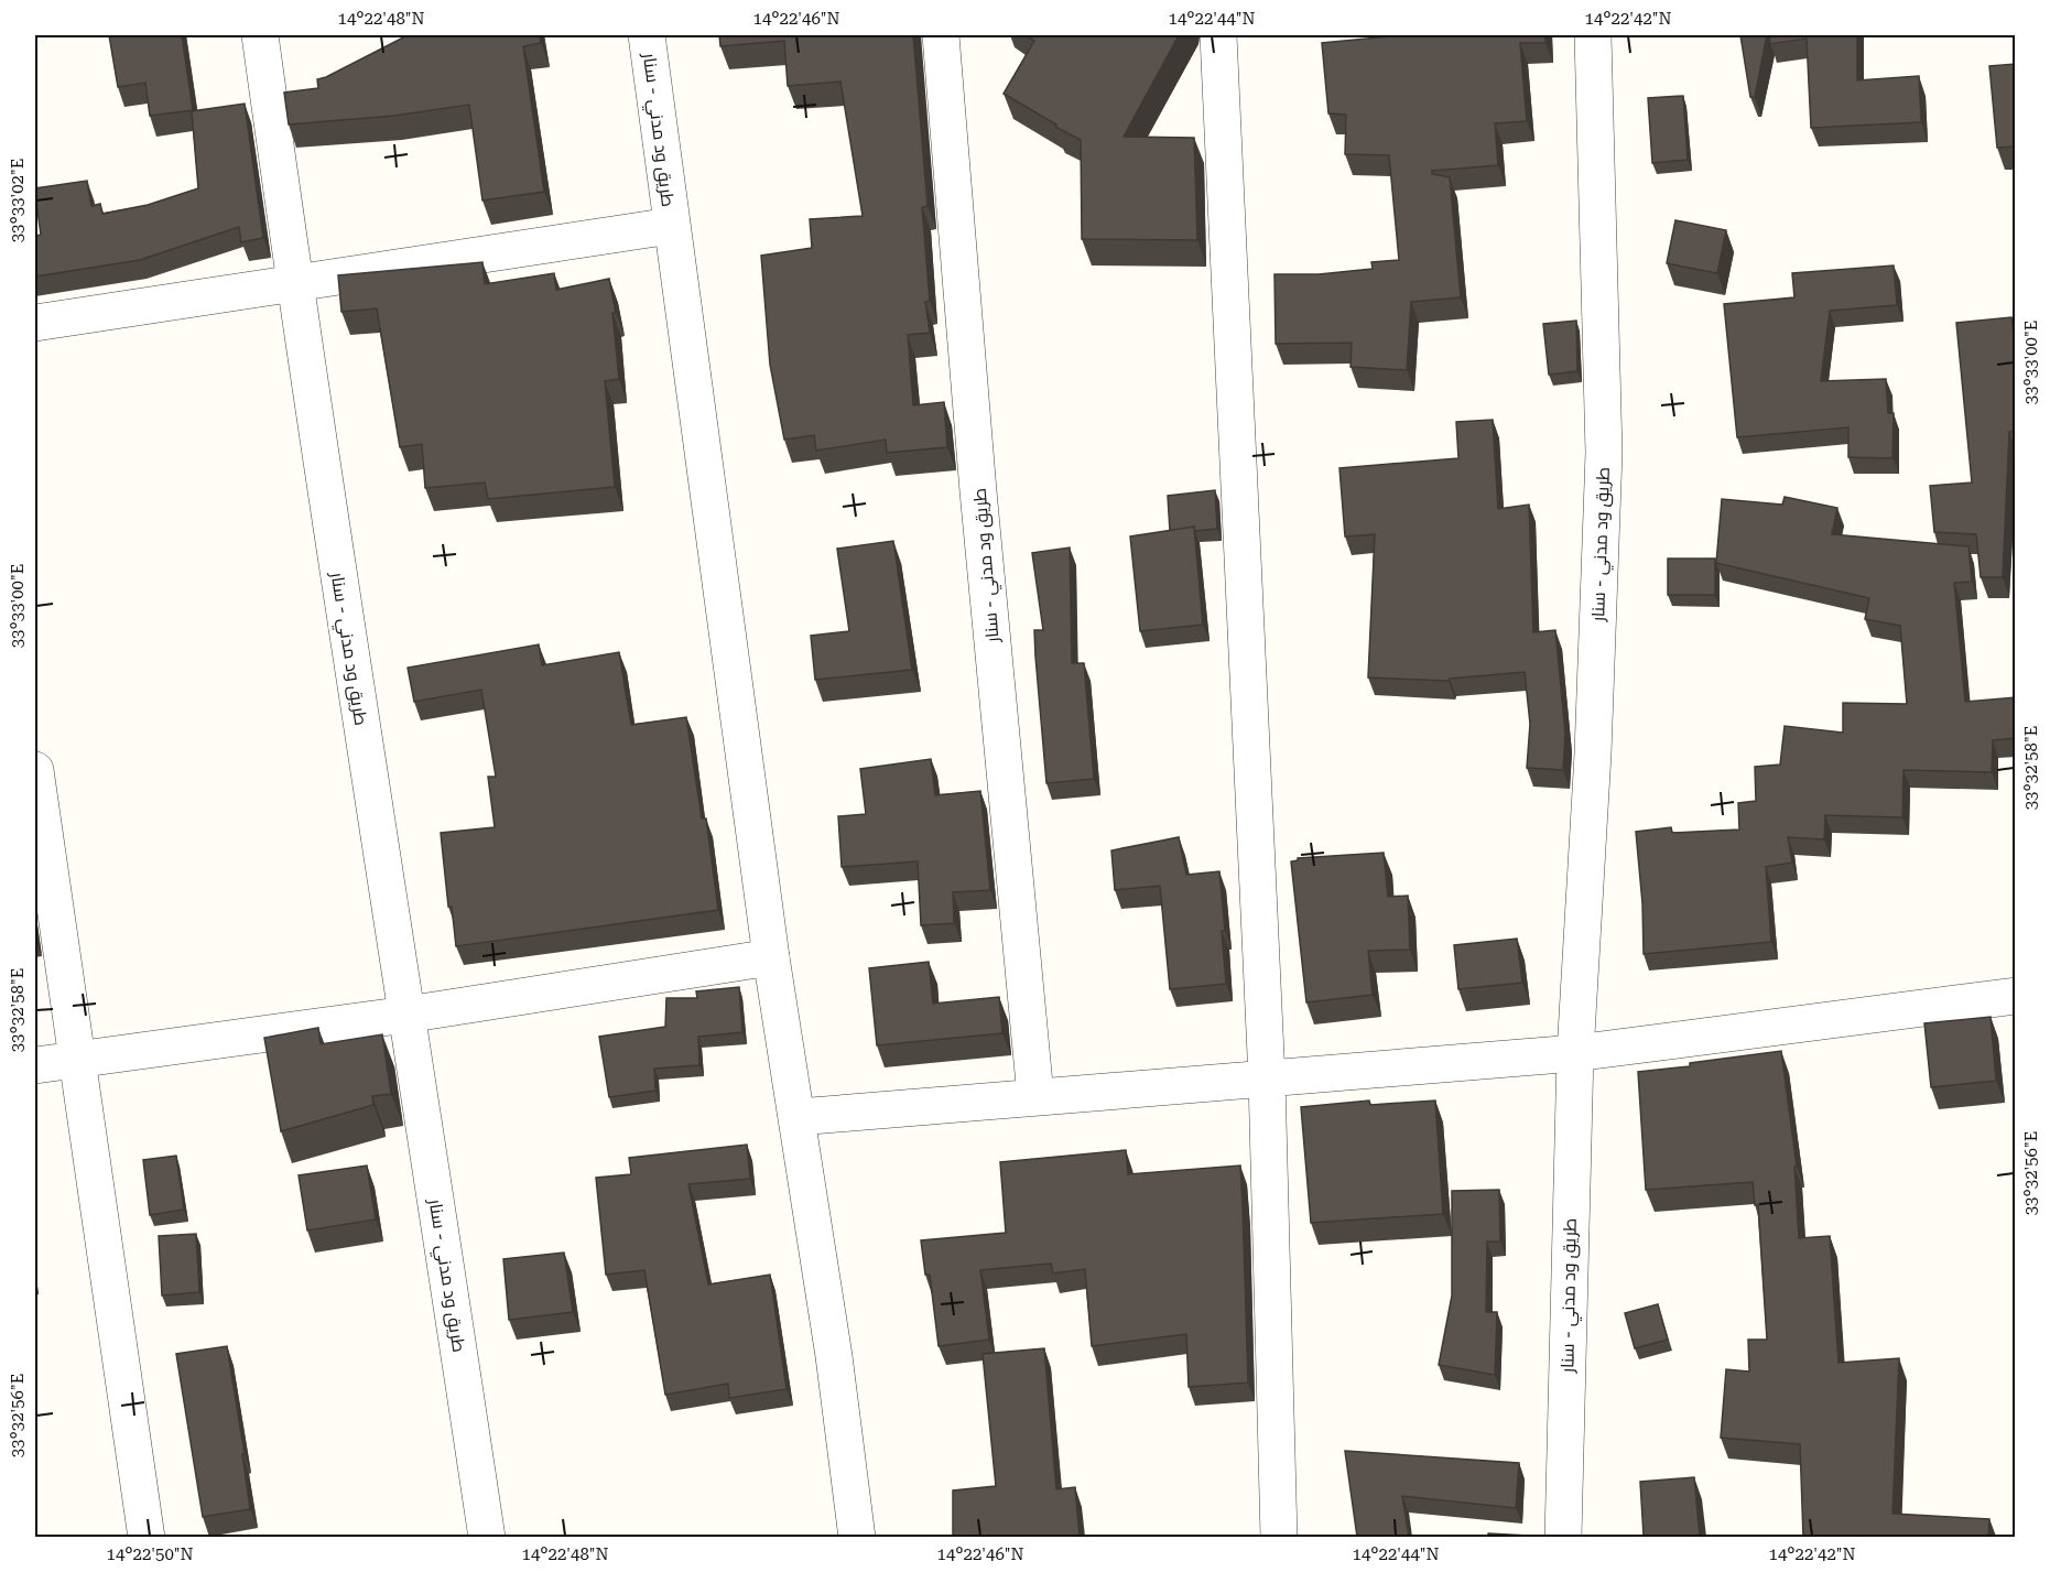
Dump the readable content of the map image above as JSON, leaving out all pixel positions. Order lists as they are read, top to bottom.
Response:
{
  "streets": {
    "street": ["طريق ود مدني - سنار"]
  },
  "coordinates": [
    "14°22'48\"N",
    "14°22'46\"N",
    "14°22'44\"N",
    "14°22'42\"N",
    "33°33'02\"E",
    "33°33'00\"E",
    "33°32'58\"E",
    "33°32'56\"E",
    "14°22'50\"N"
  ]
}
